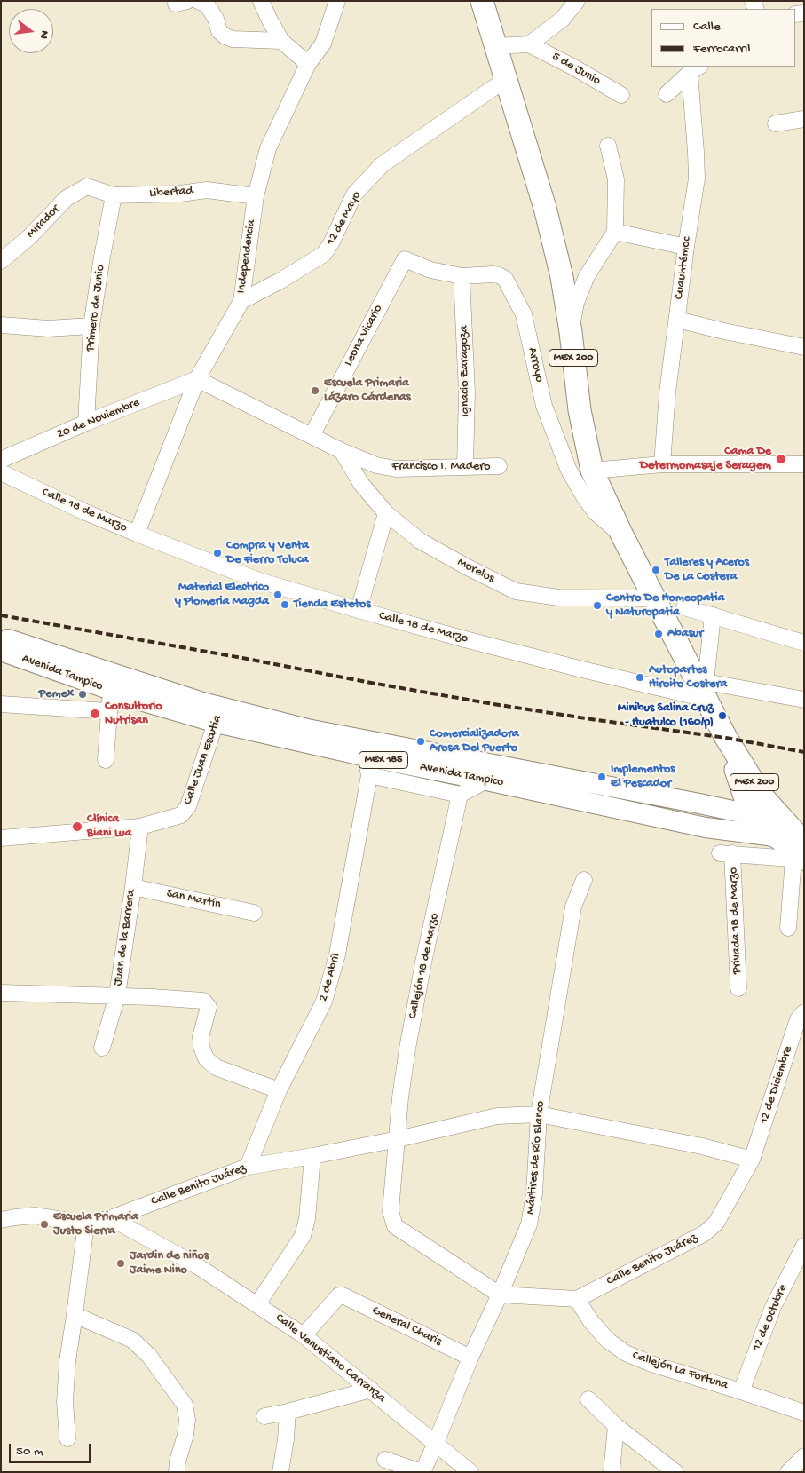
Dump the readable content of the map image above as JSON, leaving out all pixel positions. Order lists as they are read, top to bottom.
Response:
{
  "streets": {
    "highway": ["MEX 200"],
    "main road": ["Avenida Tampico", "MEX 185"],
    "street": [
      "5 de Junio",
      "Libertad",
      "12 de Mayo",
      "Mirador",
      "Independencia",
      "Cuauhtémoc",
      "Primero de Junio",
      "Leona Vicario",
      "Arroyo",
      "Ignacio Zaragoza",
      "20 de Noviembre",
      "Francisco I. Madero",
      "Calle 18 de Marzo",
      "Morelos",
      "Calle Juan Escutia",
      "San Martín",
      "Privada 18 de Marzo",
      "Juan de la Barrera",
      "Callejón 18 de Marzo",
      "2 de Abril",
      "12 de Diciembre",
      "Mártires de Río Blanco",
      "Calle Benito Juárez",
      "12 de Octubre",
      "General Charis",
      "Calle Venustiano Carranza",
      "Callejón La Fortuna"
    ]
  },
  "crossings": [
    ["Libertad", "Mirador"],
    ["Libertad", "Independencia"],
    ["Libertad", "Primero de Junio"],
    ["12 de Mayo", "Independencia"],
    ["12 de Mayo", "MEX 200"],
    ["Independencia", "20 de Noviembre"],
    ["Independencia", "Calle 18 de Marzo"],
    ["Primero de Junio", "20 de Noviembre"],
    ["Leona Vicario", "Arroyo"],
    ["Leona Vicario", "Francisco I. Madero"],
    ["MEX 200", "Arroyo"],
    ["MEX 200", "Calle 18 de Marzo"],
    ["MEX 200", "Morelos"],
    ["MEX 200", "Avenida Tampico"],
    ["MEX 200", "Privada 18 de Marzo"],
    ["Arroyo", "Ignacio Zaragoza"],
    ["Ignacio Zaragoza", "Francisco I. Madero"],
    ["Francisco I. Madero", "Morelos"],
    ["Avenida Tampico", "Calle Juan Escutia"],
    ["Avenida Tampico", "Privada 18 de Marzo"],
    ["Avenida Tampico", "2 de Abril"],
    ["Calle Juan Escutia", "Juan de la Barrera"],
    ["San Martín", "Juan de la Barrera"],
    ["Callejón 18 de Marzo", "Calle Benito Juárez"],
    ["2 de Abril", "Calle Benito Juárez"],
    ["12 de Diciembre", "Calle Benito Juárez"],
    ["Mártires de Río Blanco", "Calle Benito Juárez"],
    ["Mártires de Río Blanco", "General Charis"],
    ["Mártires de Río Blanco", "Calle Venustiano Carranza"],
    ["Calle Benito Juárez", "Calle Venustiano Carranza"],
    ["Calle Benito Juárez", "Callejón La Fortuna"],
    ["12 de Octubre", "Callejón La Fortuna"],
    ["General Charis", "Calle Venustiano Carranza"]
  ],
  "places": [
    "Escuela Primaria Lázaro Cárdenas",
    "Cama De Determomasaje Seragem",
    "Compra y Venta De Fierro Toluca",
    "Talleres y Aceros De La Costera",
    "Material Electrico y Plomeria Magda",
    "Tienda Estetos",
    "Centro De Homeopatia y Naturopatia",
    "Abasur",
    "Autopartes Hiroito Costera",
    "Pemex",
    "Consultorio Nutrisan",
    "Minibus Salina Cruz - Huatulco (160/p)",
    "Comercializadora Arosa Del Puerto",
    "Implementos El Pescador",
    "Clínica Biani Lua",
    "Escuela Primaria Justo Sierra",
    "Jardin de niños Jaime Nino"
  ],
  "legend": ["Calle", "Ferrocarril"],
  "scale_bar": "50 m",
  "north": "right"
}
